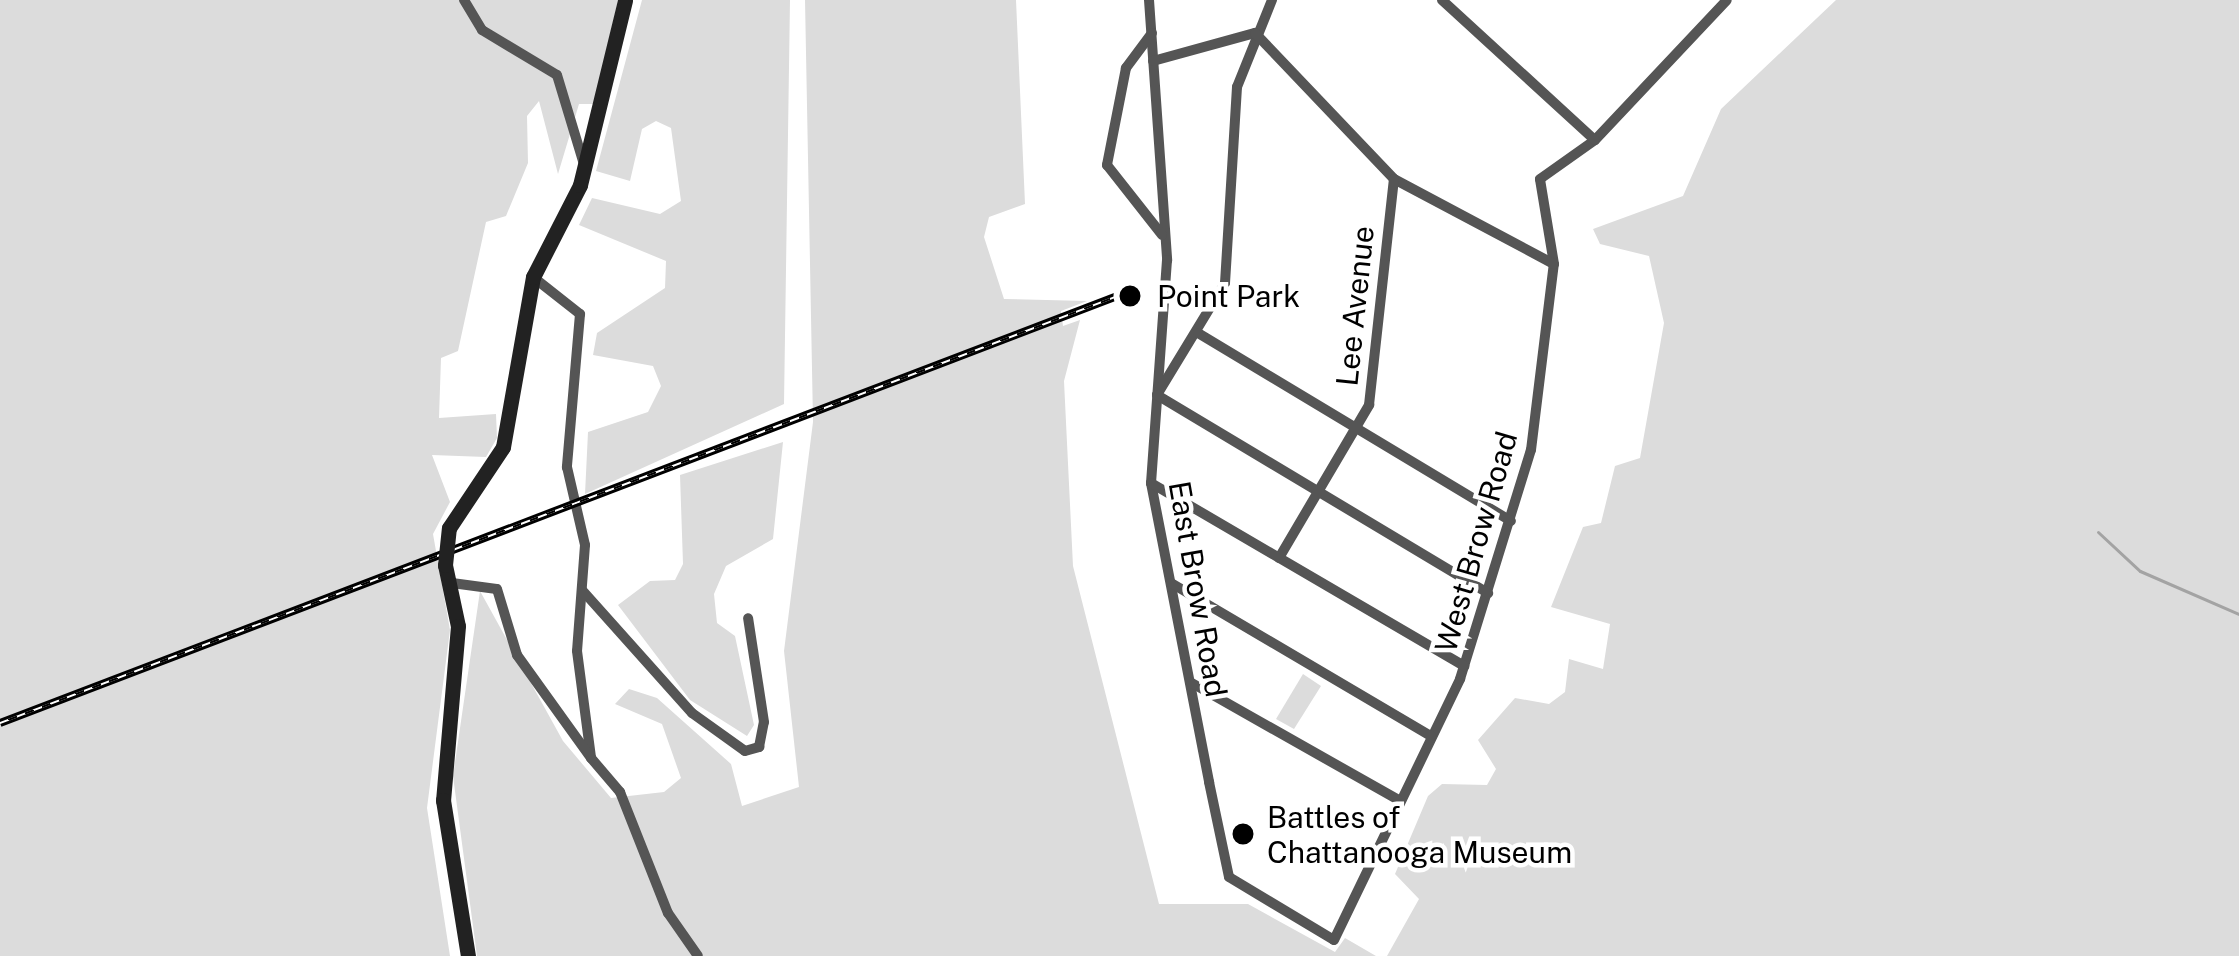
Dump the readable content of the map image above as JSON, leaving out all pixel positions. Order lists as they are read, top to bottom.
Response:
{
  "streets": {
    "street": ["Lee Avenue", "West Brow Road", "East Brow Road"]
  },
  "crossings": [
    ["West Brow Road", "East Brow Road"]
  ],
  "places": ["Point Park", "Battles of Chattanooga Museum"]
}
